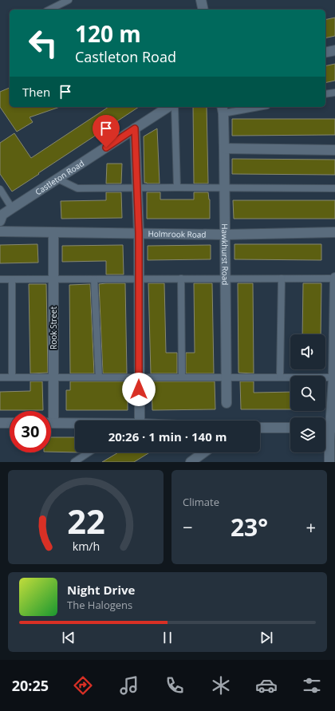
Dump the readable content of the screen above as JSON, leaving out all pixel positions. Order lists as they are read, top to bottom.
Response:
{
  "streets": {
    "street": [
      "Castleton Road",
      "Holmrook Road",
      "Hawkhurst Road",
      "Rook Street"
    ]
  },
  "crossings": [
    ["Holmrook Road", "Hawkhurst Road"],
    ["Holmrook Road", "Rook Street"]
  ],
  "page": {
    "turn": ["120 m", "Castleton Road"],
    "then": "Then",
    "limit": "30",
    "trip": "20:26 · 1 min · 140 m",
    "tile": "Climate",
    "heat": ["−", "23°", "+"],
    "song": ["Night Drive", "The Halogens"],
    "tabs": "20:25",
    "gauge": ["22", "km/h"]
  }
}
